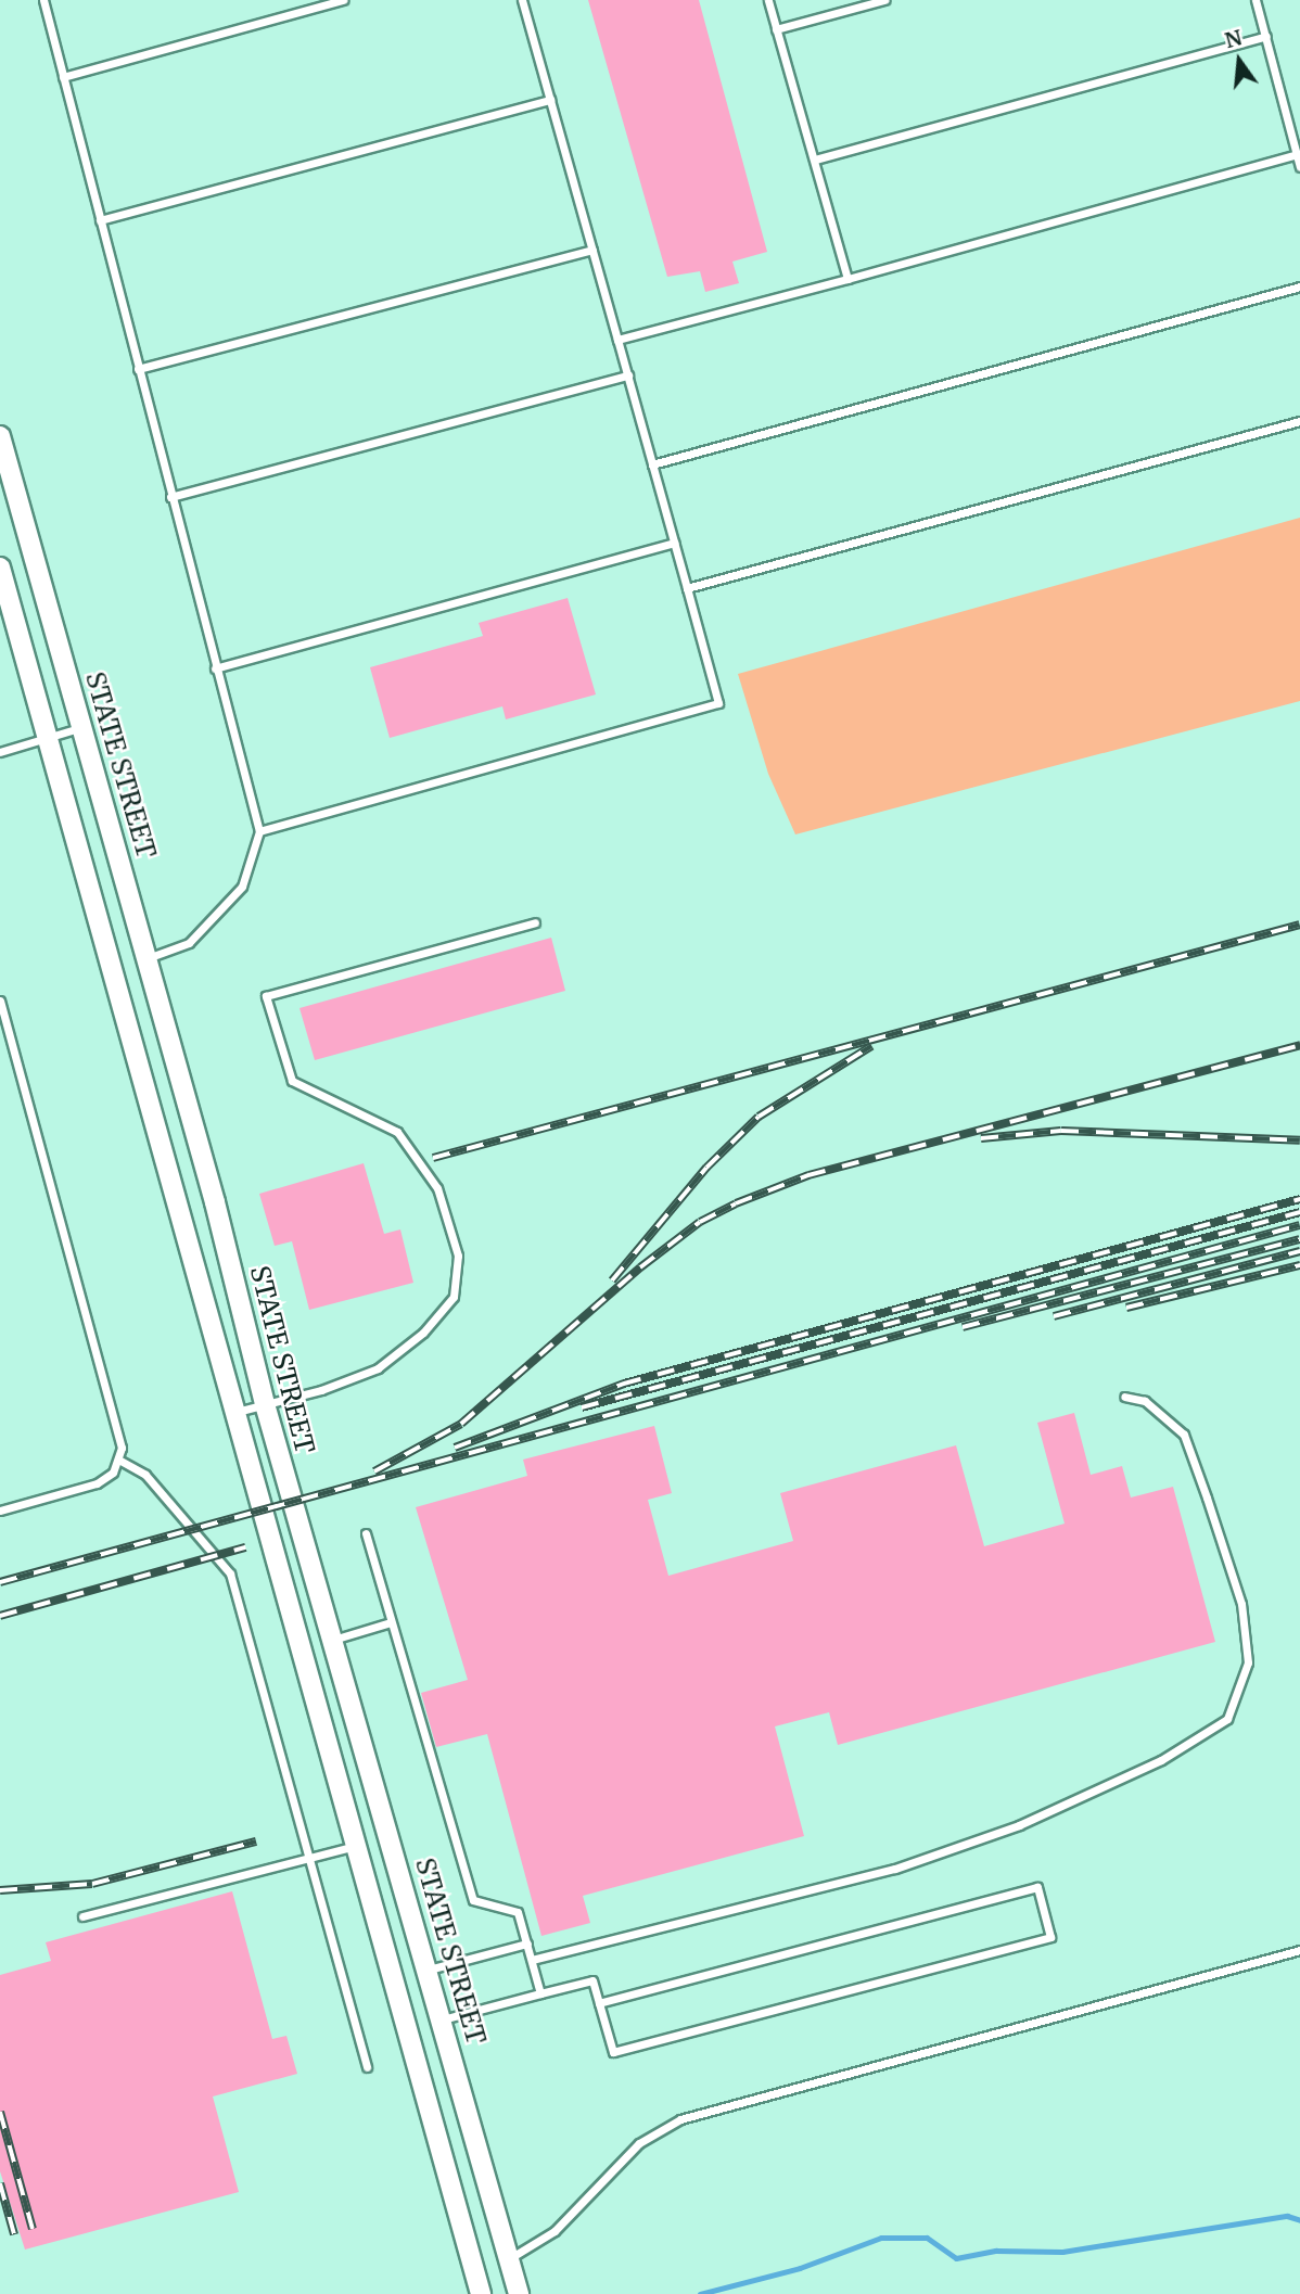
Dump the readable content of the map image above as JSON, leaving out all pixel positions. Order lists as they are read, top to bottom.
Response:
{
  "streets": {
    "street": ["STATE STREET"]
  },
  "north": "top"
}
